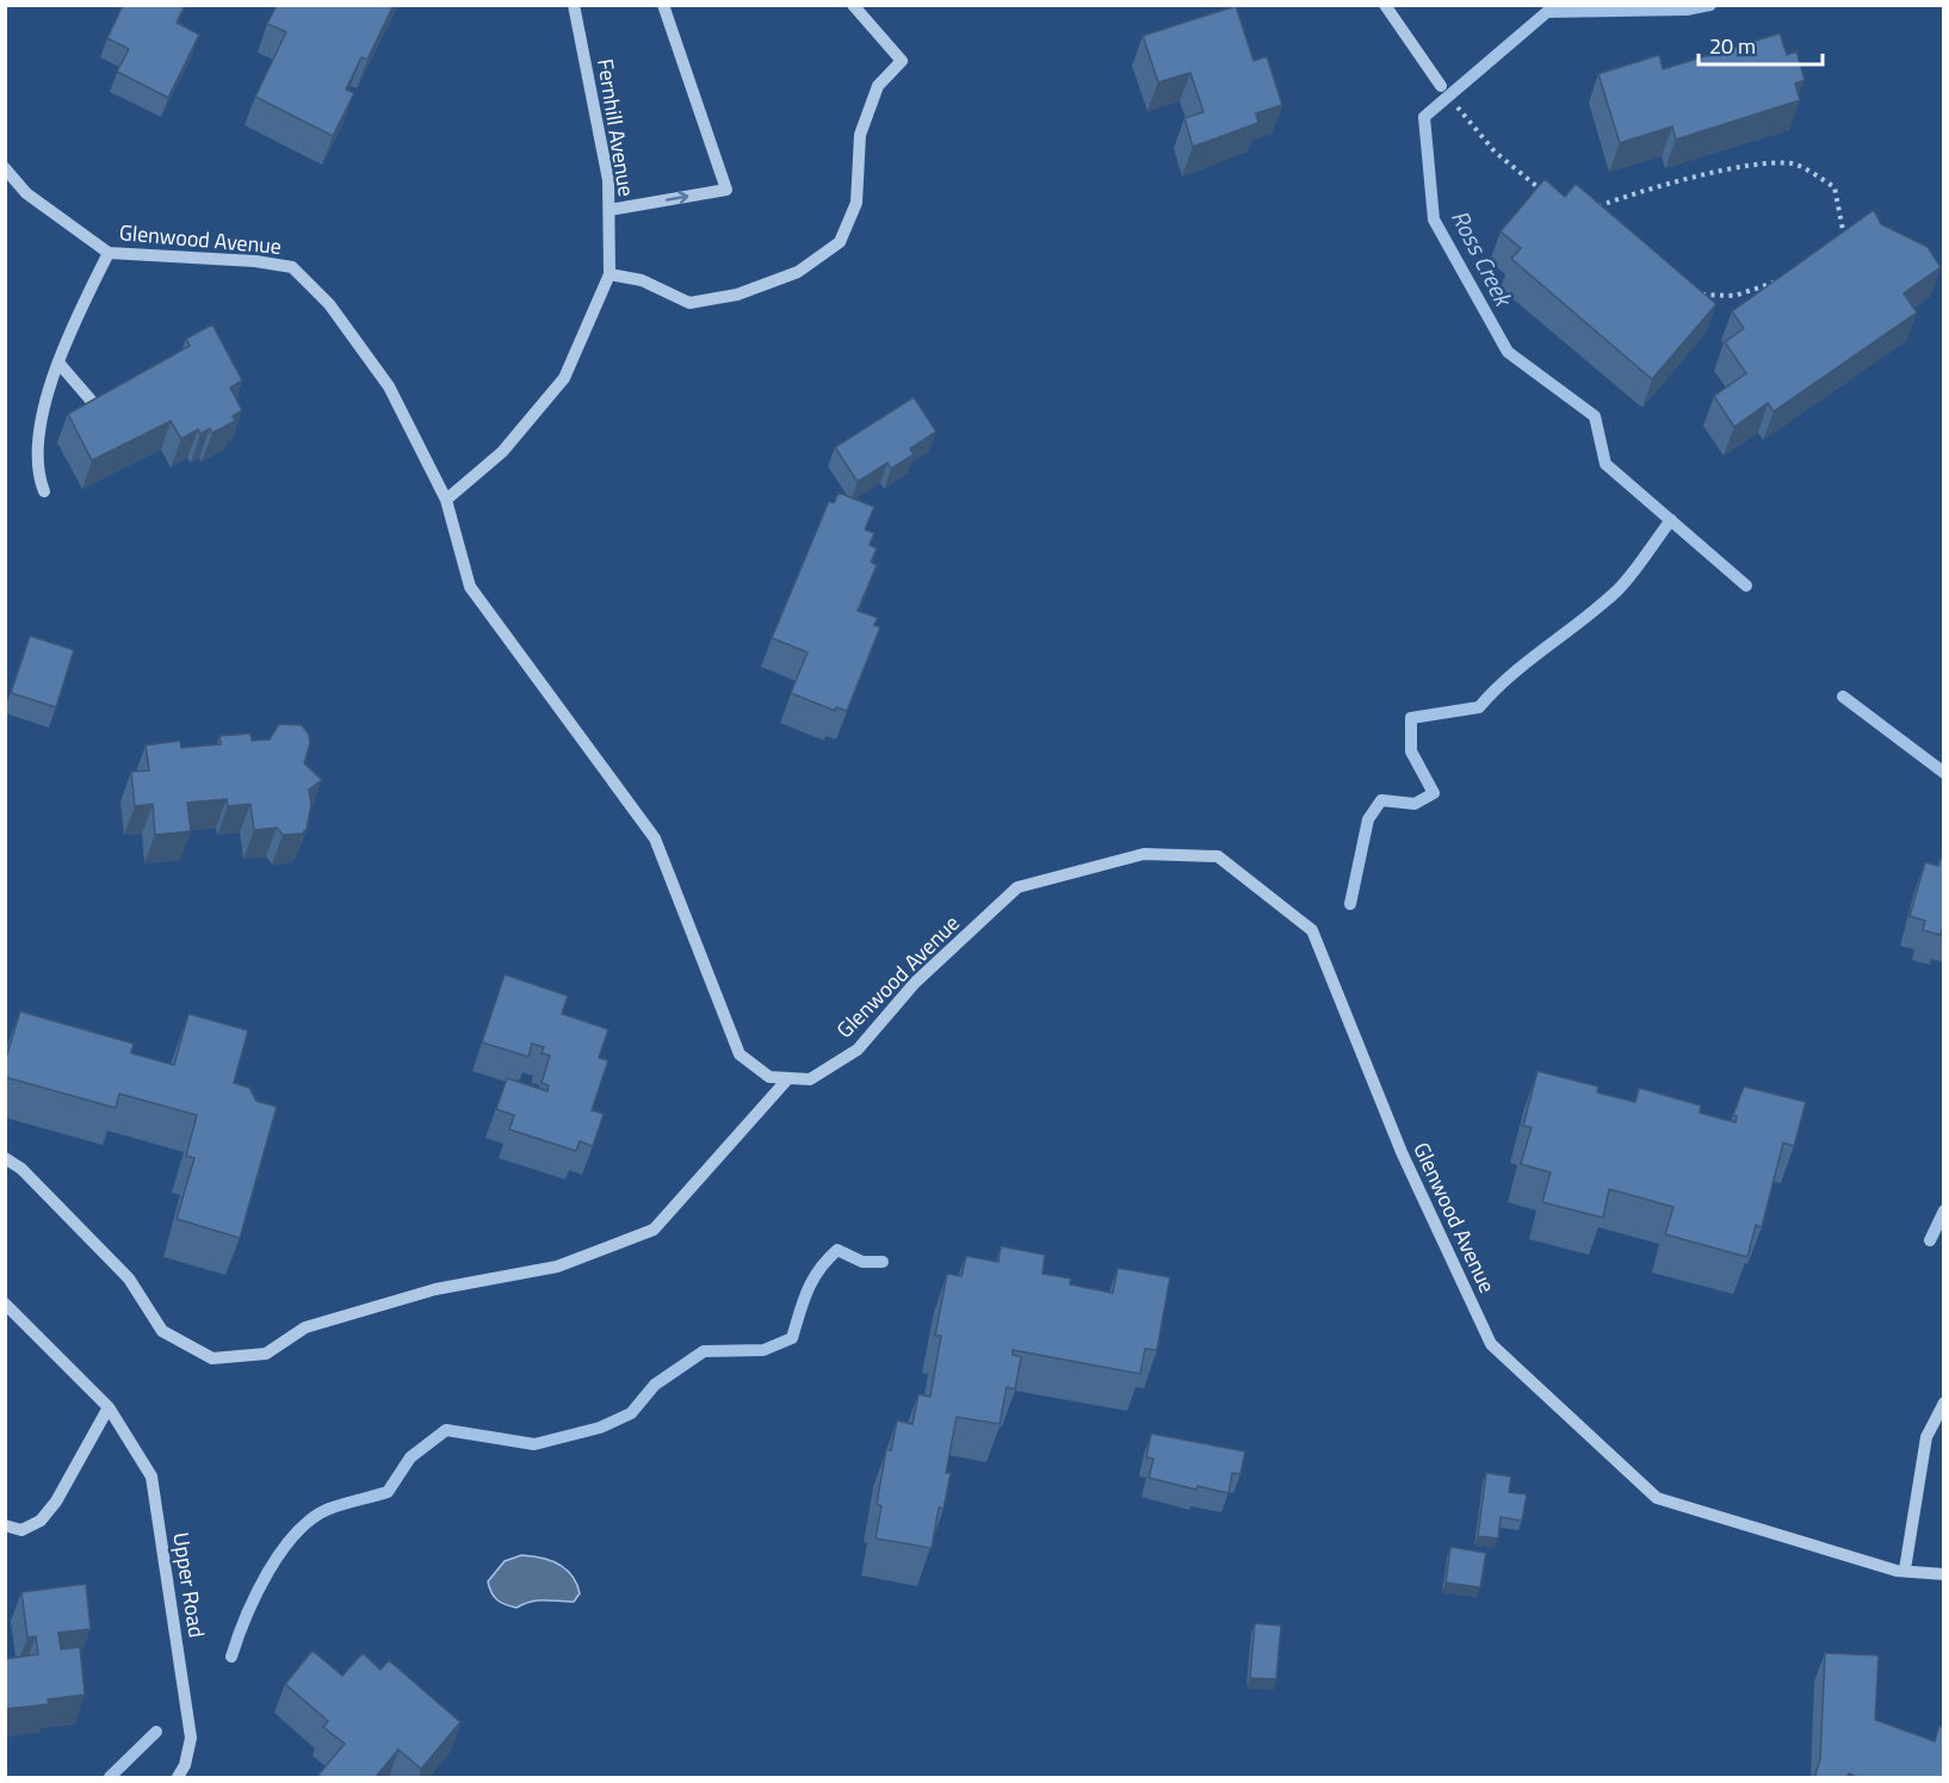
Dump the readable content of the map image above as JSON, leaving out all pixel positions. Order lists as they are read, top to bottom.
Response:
{
  "streets": {
    "street": ["Fernhill Avenue", "Glenwood Avenue", "Upper Road"]
  },
  "crossings": [
    ["Fernhill Avenue", "Glenwood Avenue"]
  ],
  "water": ["Ross Creek"],
  "scale_bar": "20 m"
}
